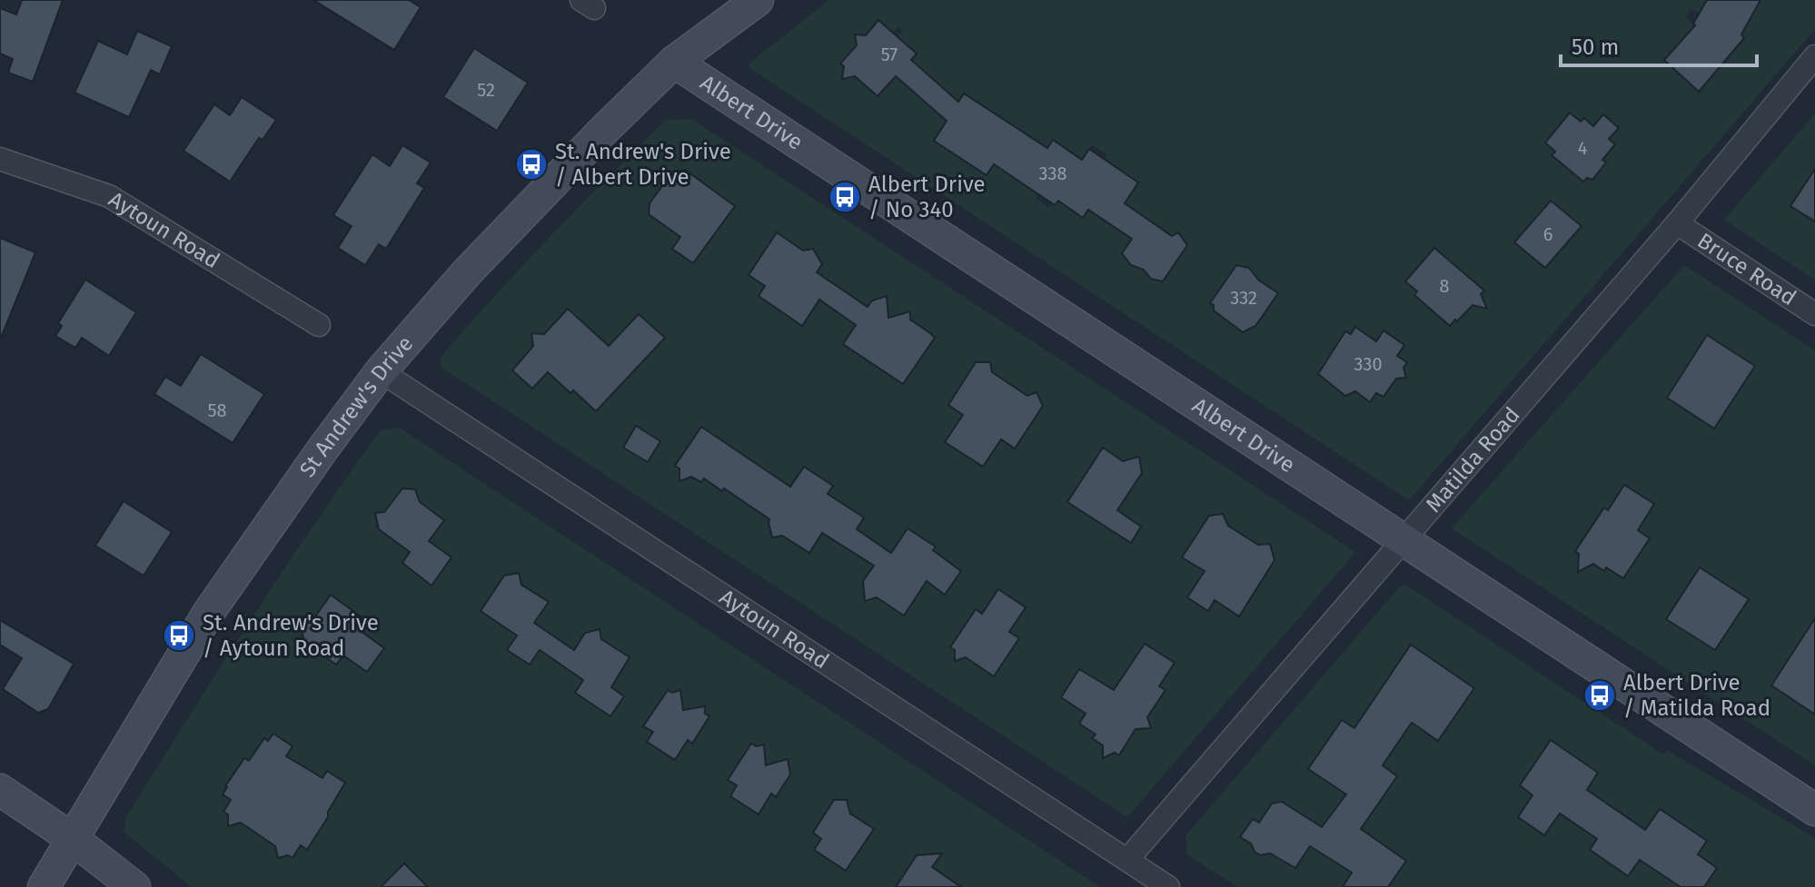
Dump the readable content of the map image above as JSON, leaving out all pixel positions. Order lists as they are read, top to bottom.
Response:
{
  "streets": {
    "street": [
      "Albert Drive",
      "Aytoun Road",
      "Bruce Road",
      "St Andrew's Drive",
      "Matilda Road"
    ]
  },
  "crossings": [
    ["Albert Drive", "St Andrew's Drive"],
    ["Albert Drive", "Matilda Road"],
    ["Aytoun Road", "St Andrew's Drive"],
    ["Aytoun Road", "Matilda Road"],
    ["Bruce Road", "Matilda Road"]
  ],
  "places": {
    "bus stop": [
      "St. Andrew's Drive / Albert Drive",
      "Albert Drive / No 340",
      "St. Andrew's Drive / Aytoun Road",
      "Albert Drive / Matilda Road"
    ]
  },
  "house_numbers": [
    "57",
    "52",
    "4",
    "338",
    "6",
    "8",
    "332",
    "330",
    "58"
  ],
  "scale_bar": "50 m"
}
